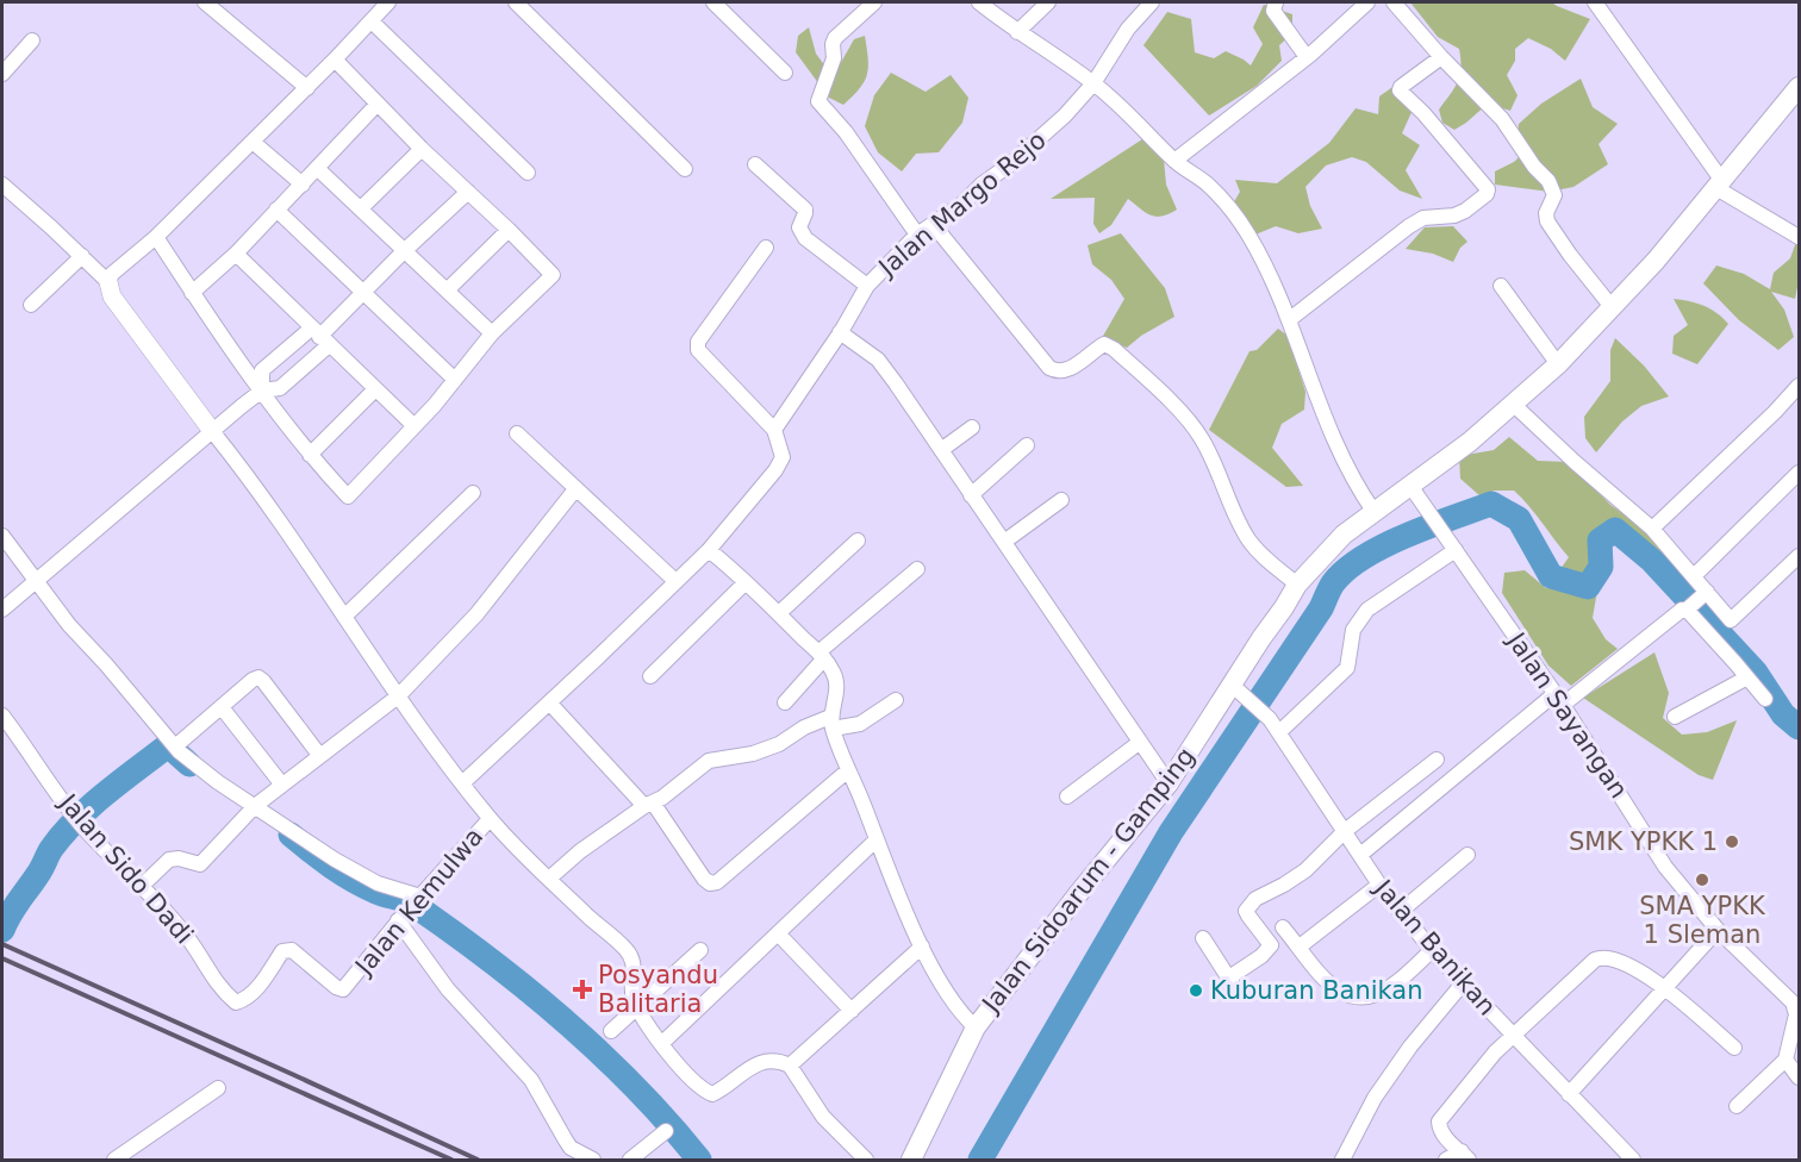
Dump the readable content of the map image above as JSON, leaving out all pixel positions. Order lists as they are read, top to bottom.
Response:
{
  "streets": {
    "main road": ["Jalan Sidoarum - Gamping"],
    "street": [
      "Jalan Margo Rejo",
      "Jalan Sayangan",
      "Jalan Sido Dadi",
      "Jalan Kemulwa",
      "Jalan Banikan"
    ]
  },
  "crossings": [
    ["Jalan Sayangan", "Jalan Sidoarum - Gamping"],
    ["Jalan Sido Dadi", "Jalan Kemulwa"],
    ["Jalan Sidoarum - Gamping", "Jalan Banikan"]
  ],
  "places": {
    "other": ["SMK YPKK 1", "SMA YPKK 1 Sleman", "Kuburan Banikan"],
    "health": ["Posyandu Balitaria"]
  }
}
